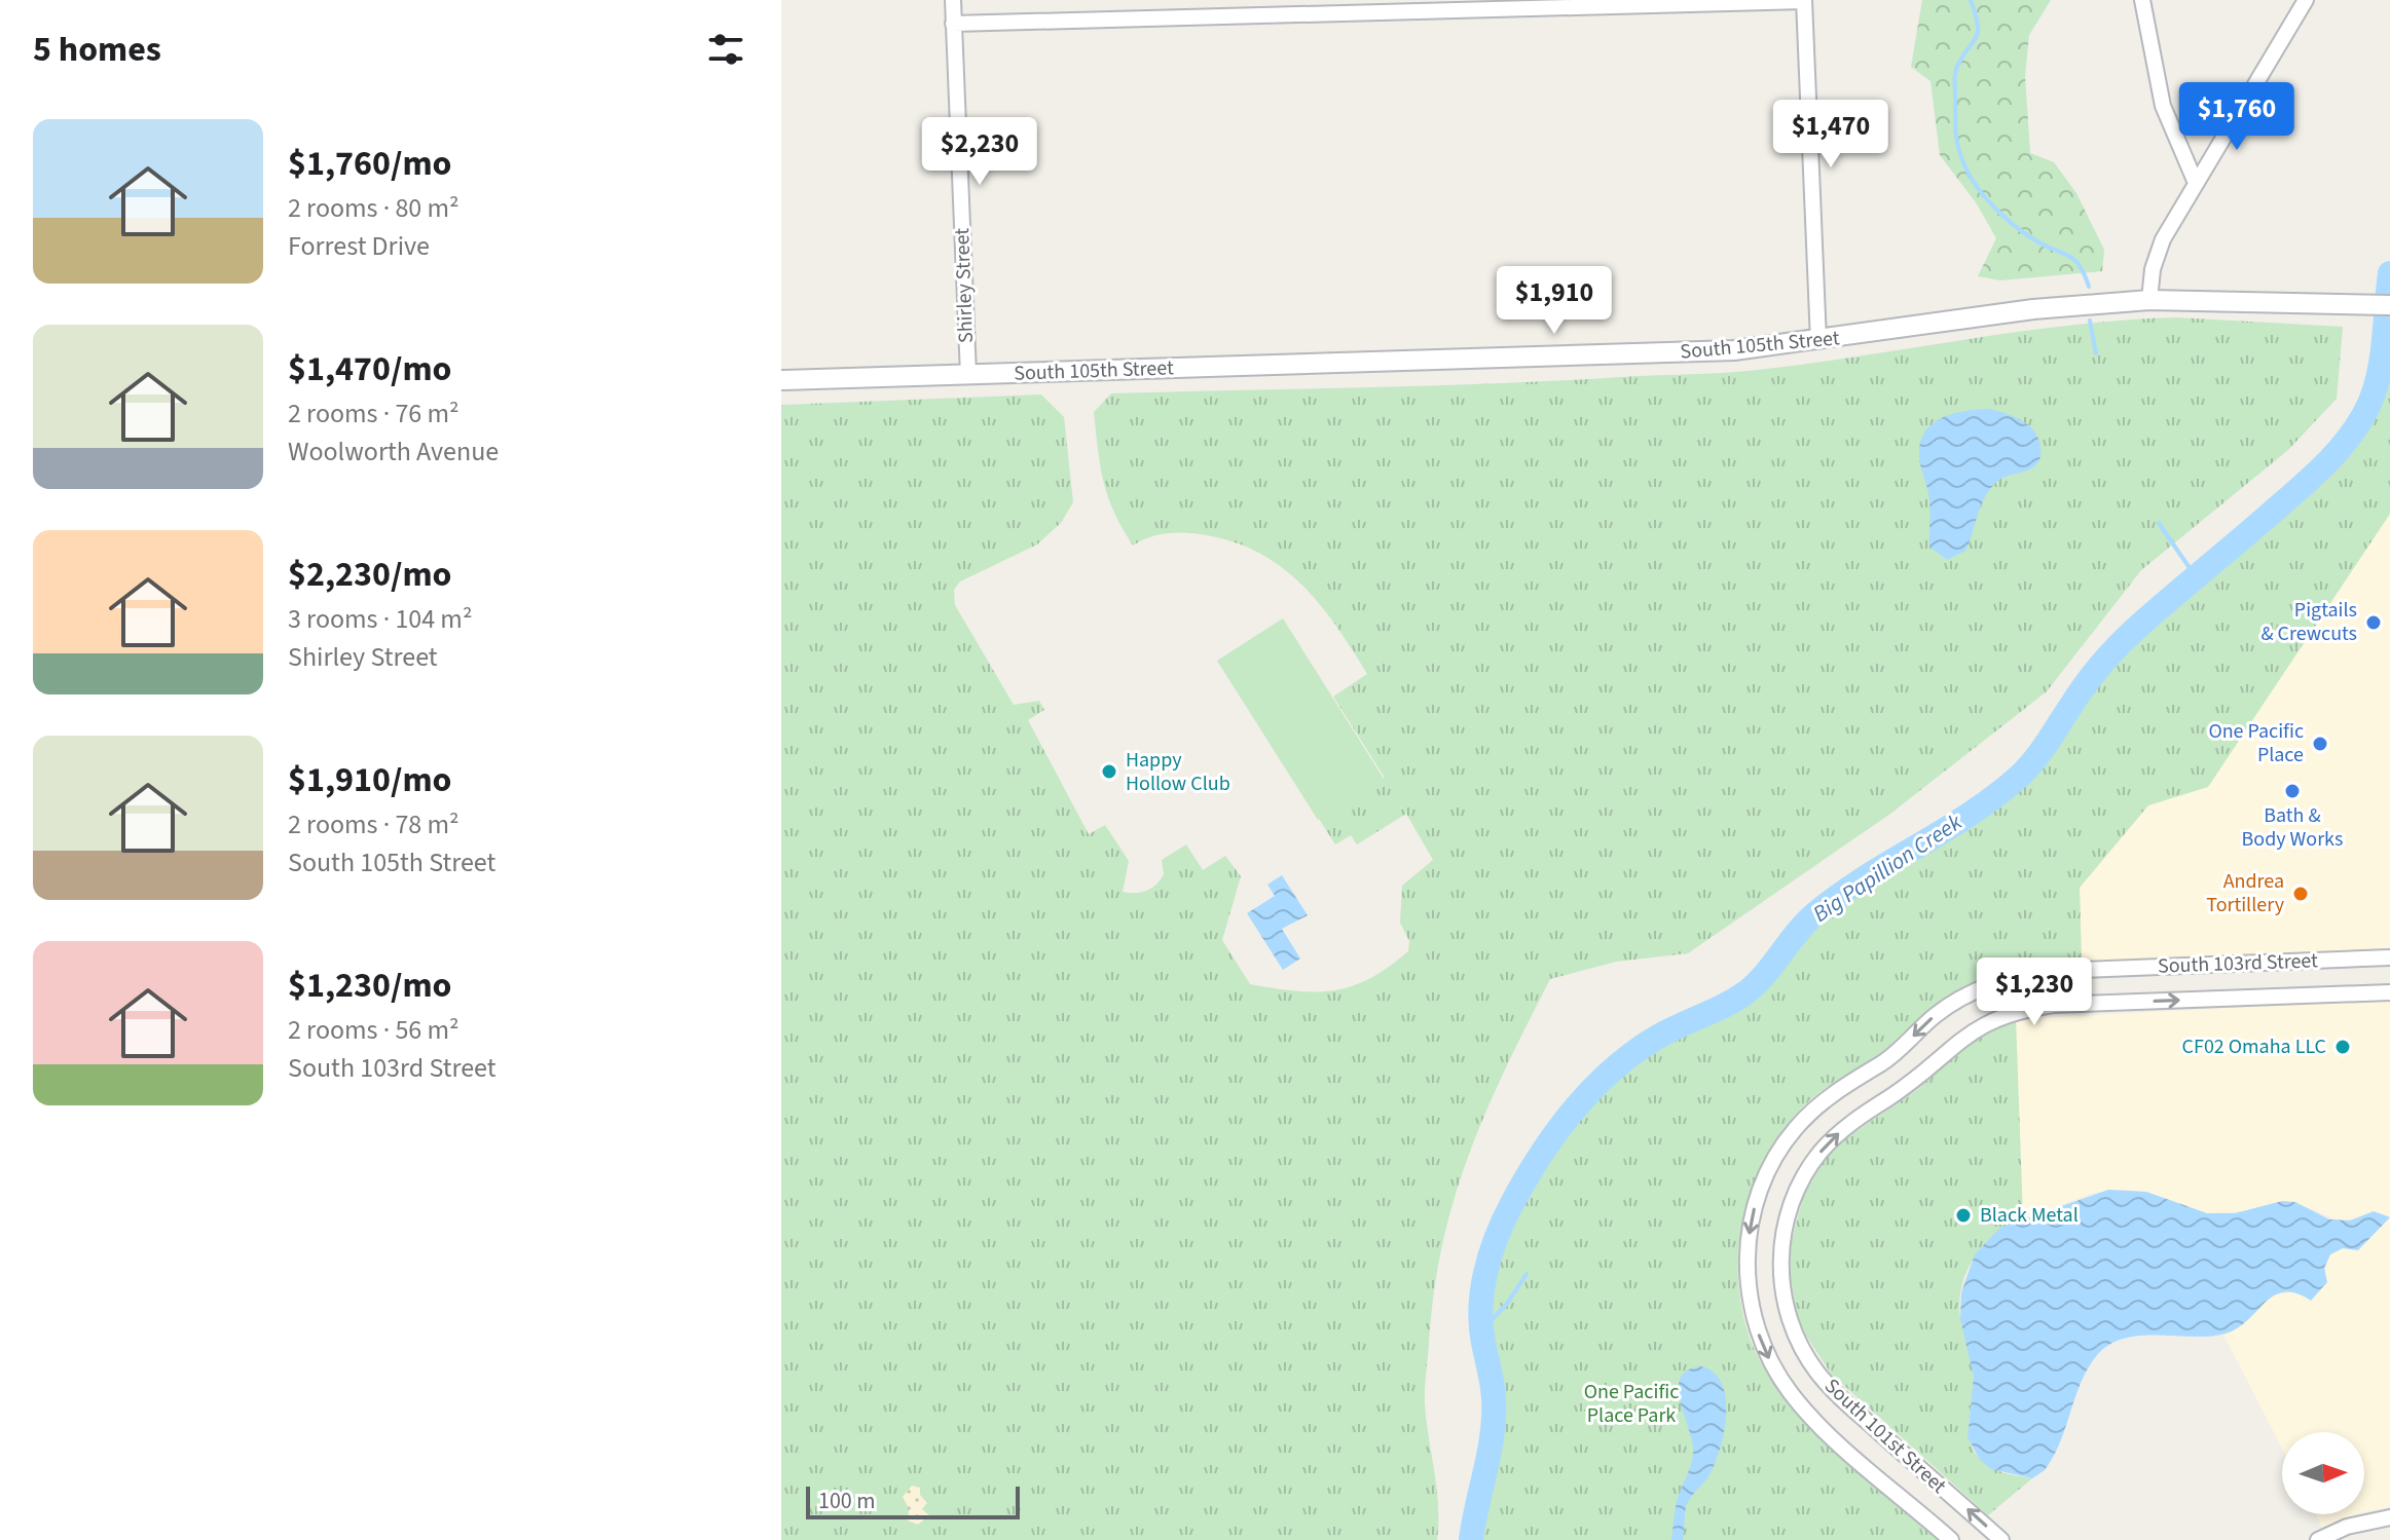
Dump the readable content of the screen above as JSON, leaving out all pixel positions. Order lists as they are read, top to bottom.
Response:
{
  "streets": {
    "street": [
      "Shirley Street",
      "South 105th Street",
      "South 103rd Street",
      "South 101st Street"
    ]
  },
  "crossings": [
    ["Shirley Street", "South 105th Street"],
    ["South 103rd Street", "South 101st Street"]
  ],
  "water": ["Big Papillion Creek"],
  "parks": ["One Pacific Place Park"],
  "places": [
    "Pigtails & Crewcuts",
    "One Pacific Place",
    "Happy Hollow Club",
    "Bath & Body Works",
    "Andrea Tortillery",
    "CF02 Omaha LLC",
    "Black Metal"
  ],
  "scale_bar": "100 m",
  "north": "right",
  "page": {
    "heading": "5 homes",
    "price": [
      "$1,760",
      "$1,470",
      "$2,230",
      "$1,910",
      "$1,230"
    ],
    "list": [
      {
        "name": "$1,760/mo",
        "note": "2 rooms · 80 m² · Forrest Drive"
      },
      {
        "name": "$1,470/mo",
        "note": "2 rooms · 76 m² · Woolworth Avenue"
      },
      {
        "name": "$2,230/mo",
        "note": "3 rooms · 104 m² · Shirley Street"
      },
      {
        "name": "$1,910/mo",
        "note": "2 rooms · 78 m² · South 105th Street"
      },
      {
        "name": "$1,230/mo",
        "note": "2 rooms · 56 m² · South 103rd Street"
      }
    ],
    "scale": "100 m"
  }
}
